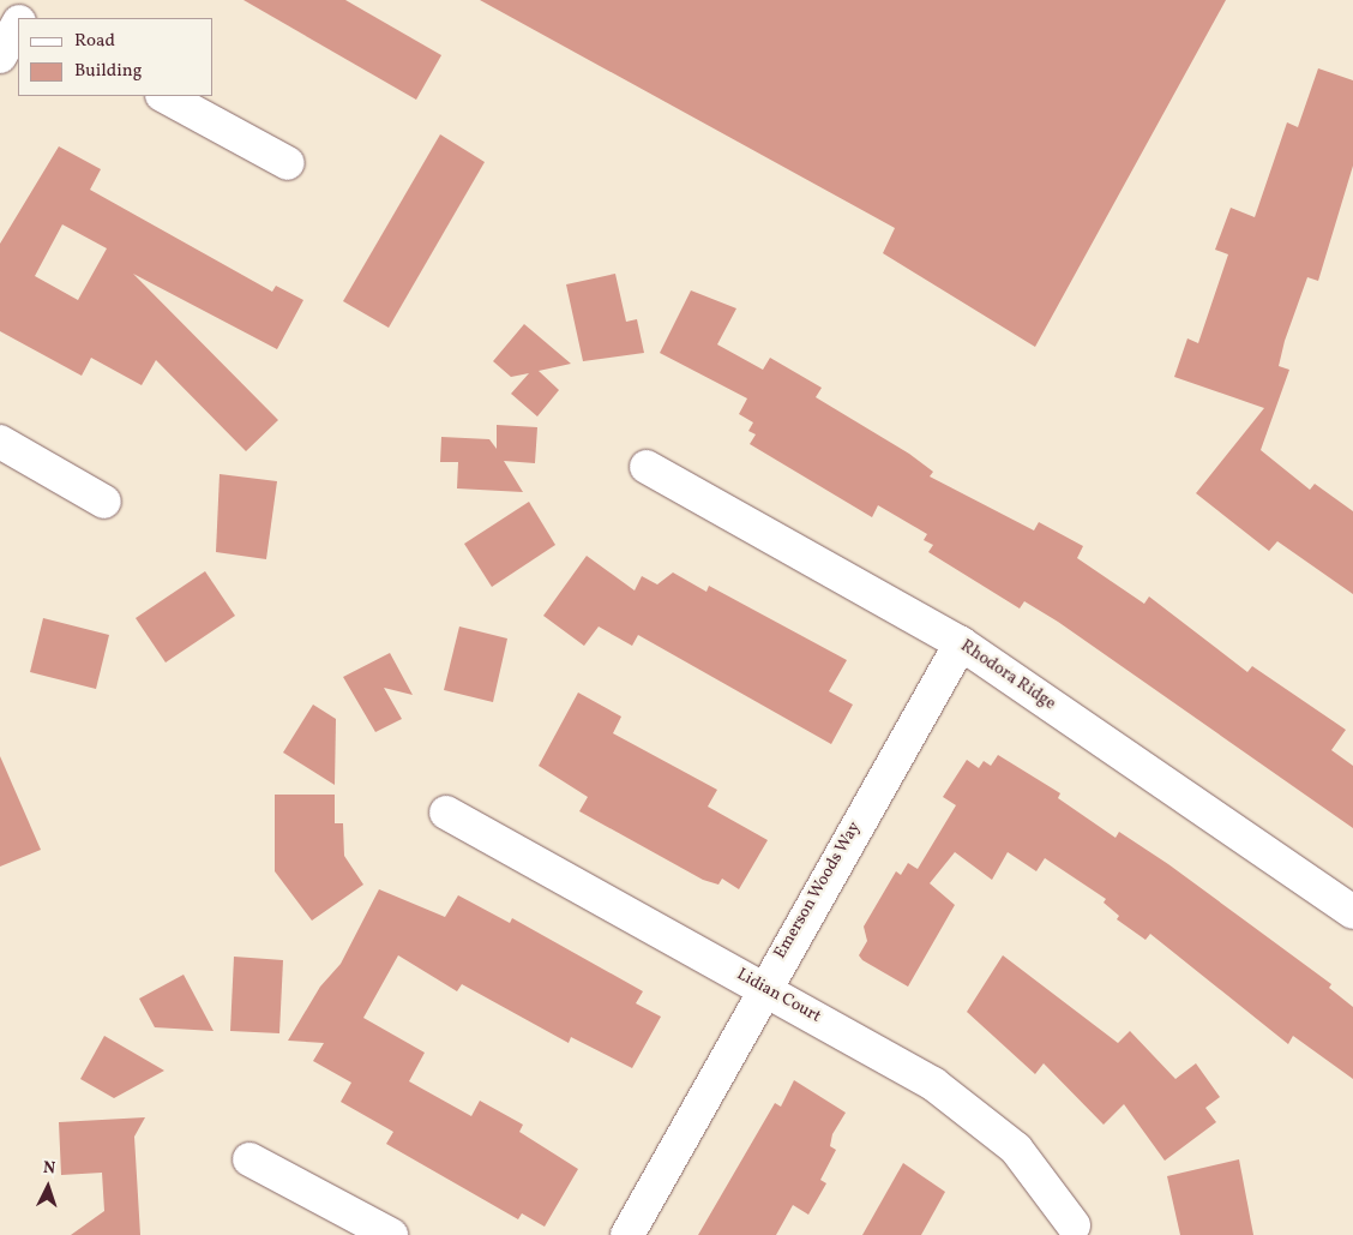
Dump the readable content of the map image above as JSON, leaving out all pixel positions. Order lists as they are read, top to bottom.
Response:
{
  "streets": {
    "street": ["Rhodora Ridge", "Emerson Woods Way", "Lidian Court"]
  },
  "crossings": [
    ["Rhodora Ridge", "Emerson Woods Way"],
    ["Emerson Woods Way", "Lidian Court"]
  ],
  "legend": ["Road", "Building"],
  "north": "top"
}
